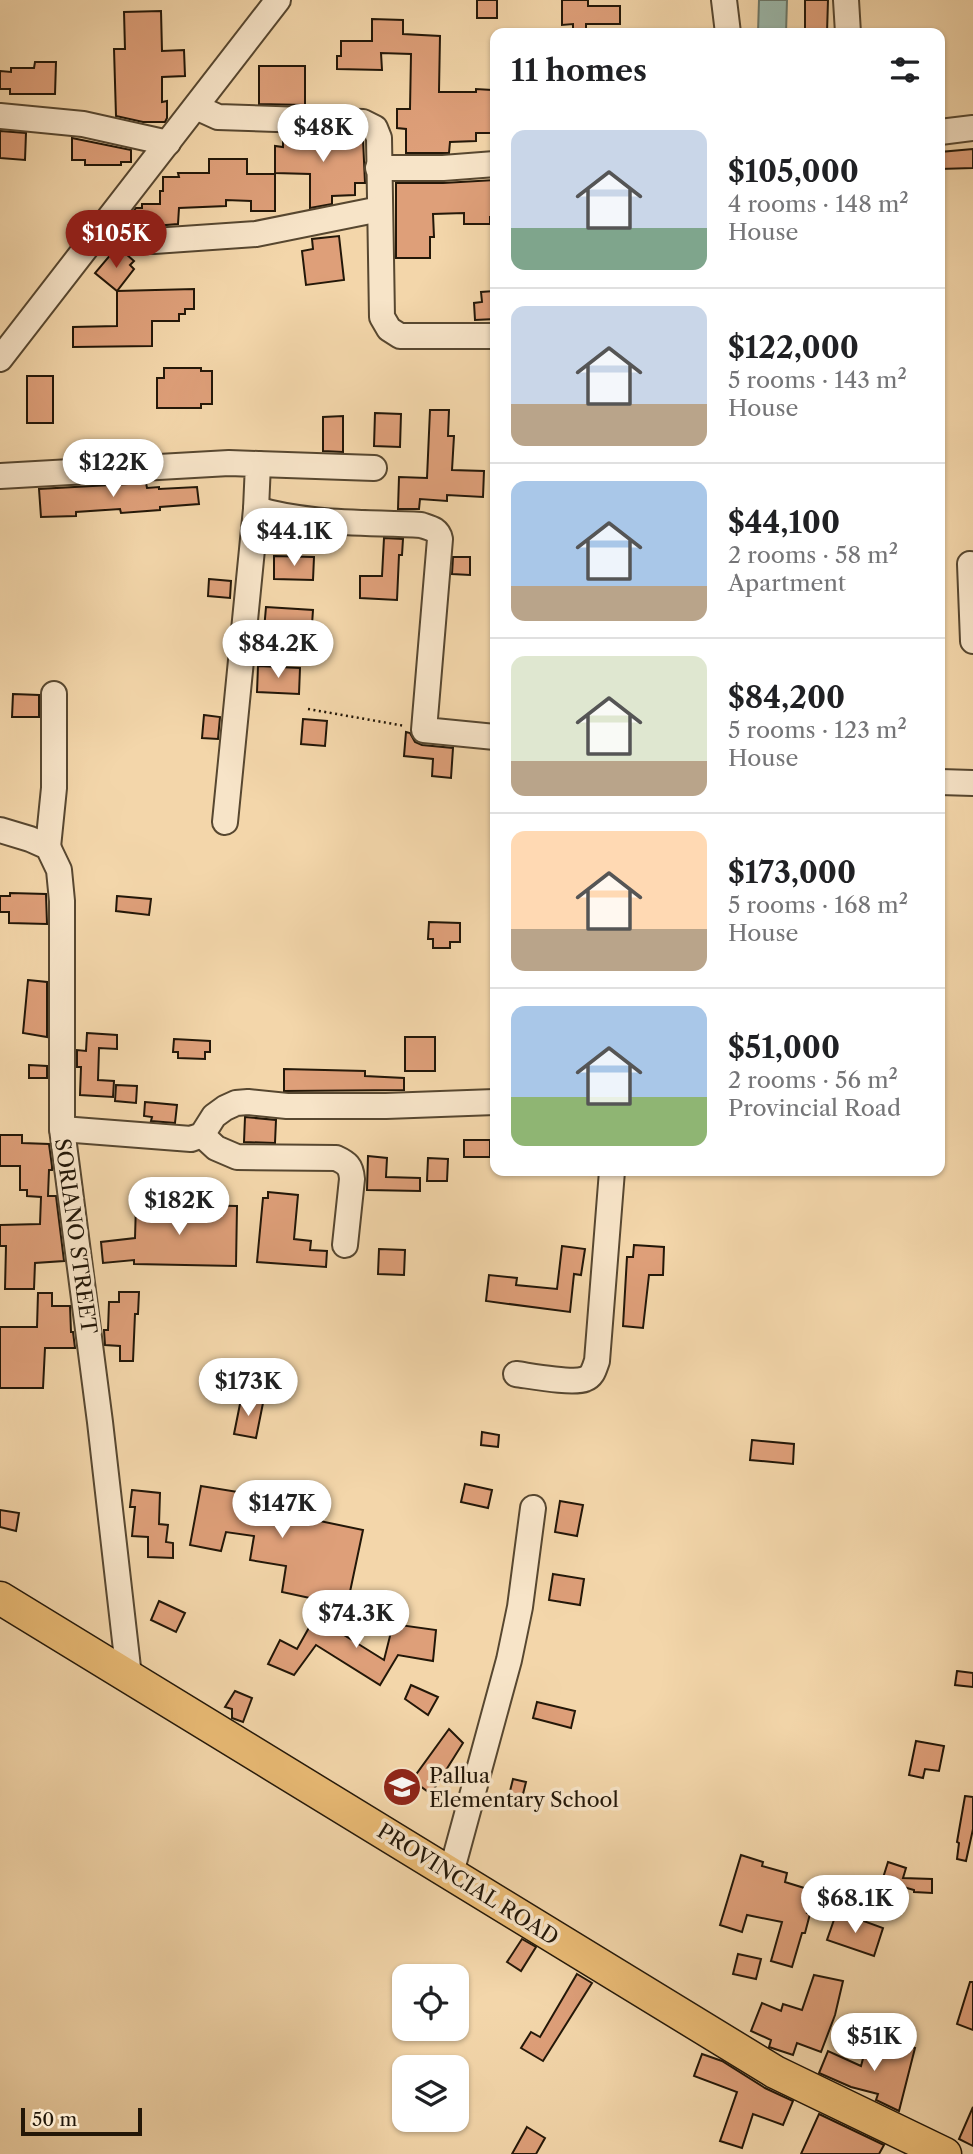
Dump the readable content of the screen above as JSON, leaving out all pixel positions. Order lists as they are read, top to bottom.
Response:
{
  "streets": {
    "main road": ["PROVINCIAL ROAD"],
    "street": ["SORIANO STREET"]
  },
  "crossings": [
    ["SORIANO STREET", "PROVINCIAL ROAD"]
  ],
  "places": {
    "school or university": ["Pallua Elementary School"]
  },
  "scale_bar": "50 m",
  "page": {
    "heading": "11 homes",
    "price": [
      "$48K",
      "$105K",
      "$122K",
      "$44.1K",
      "$84.2K",
      "$182K",
      "$173K",
      "$147K",
      "$74.3K",
      "$68.1K",
      "$51K"
    ],
    "list": [
      {
        "name": "$105,000",
        "note": "4 rooms · 148 m² · House"
      },
      {
        "name": "$122,000",
        "note": "5 rooms · 143 m² · House"
      },
      {
        "name": "$44,100",
        "note": "2 rooms · 58 m² · Apartment"
      },
      {
        "name": "$84,200",
        "note": "5 rooms · 123 m² · House"
      },
      {
        "name": "$173,000",
        "note": "5 rooms · 168 m² · House"
      },
      {
        "name": "$51,000",
        "note": "2 rooms · 56 m² · Provincial Road"
      }
    ],
    "scale": "50 m"
  }
}
